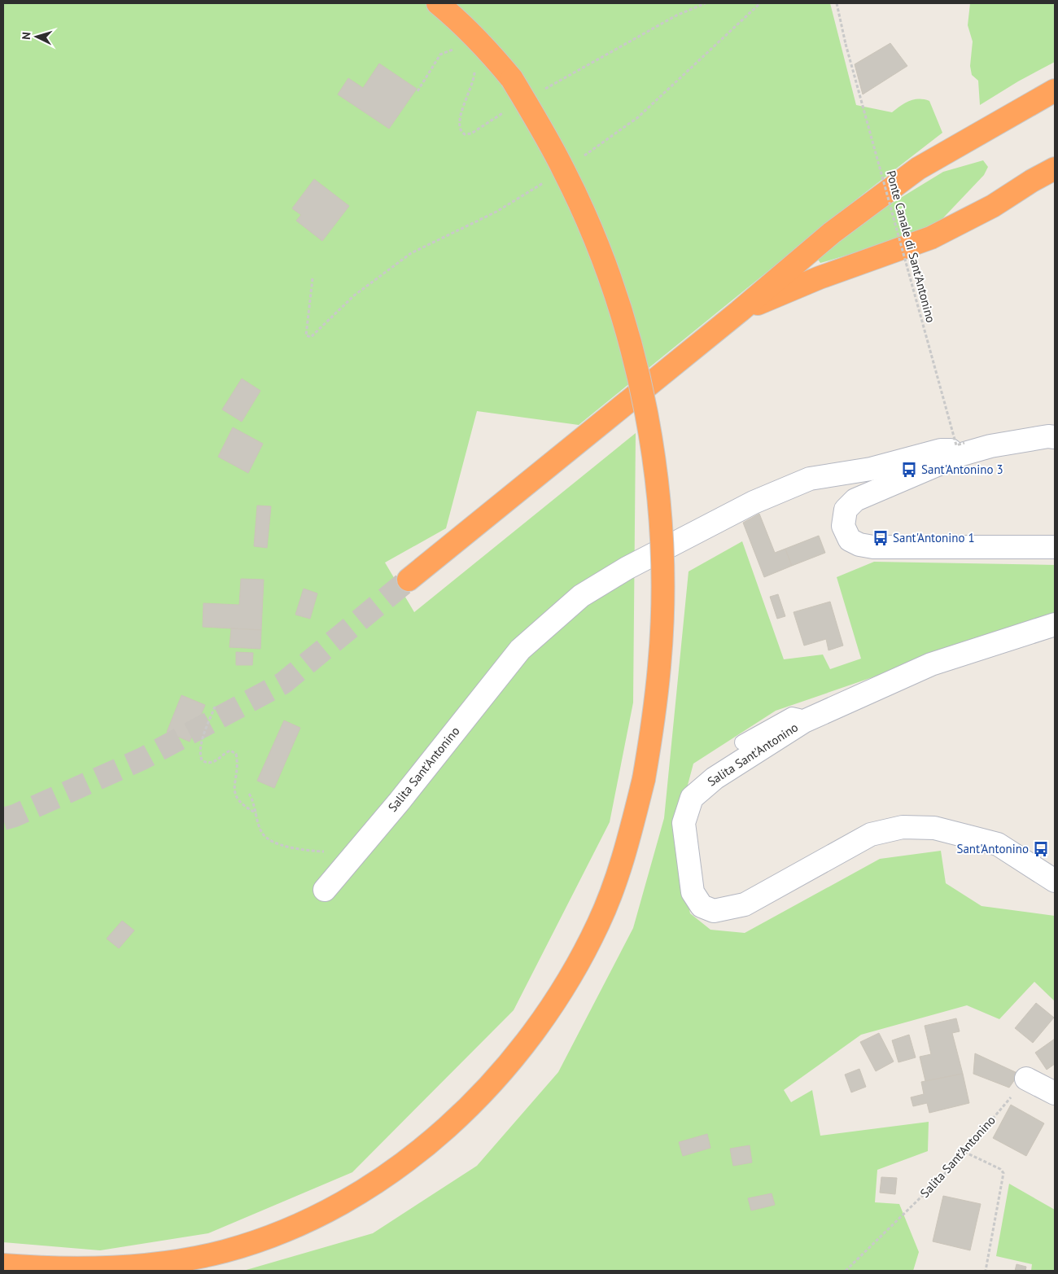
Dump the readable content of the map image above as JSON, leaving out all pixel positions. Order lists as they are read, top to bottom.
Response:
{
  "streets": {
    "street": ["Salita Sant'Antonino"],
    "path": ["Ponte Canale di Sant'Antonino"]
  },
  "crossings": [
    ["Ponte Canale di Sant'Antonino", "Salita Sant'Antonino"]
  ],
  "places": {
    "bus stop": ["Sant'Antonino 3", "Sant'Antonino 1", "Sant'Antonino"]
  },
  "north": "left"
}
